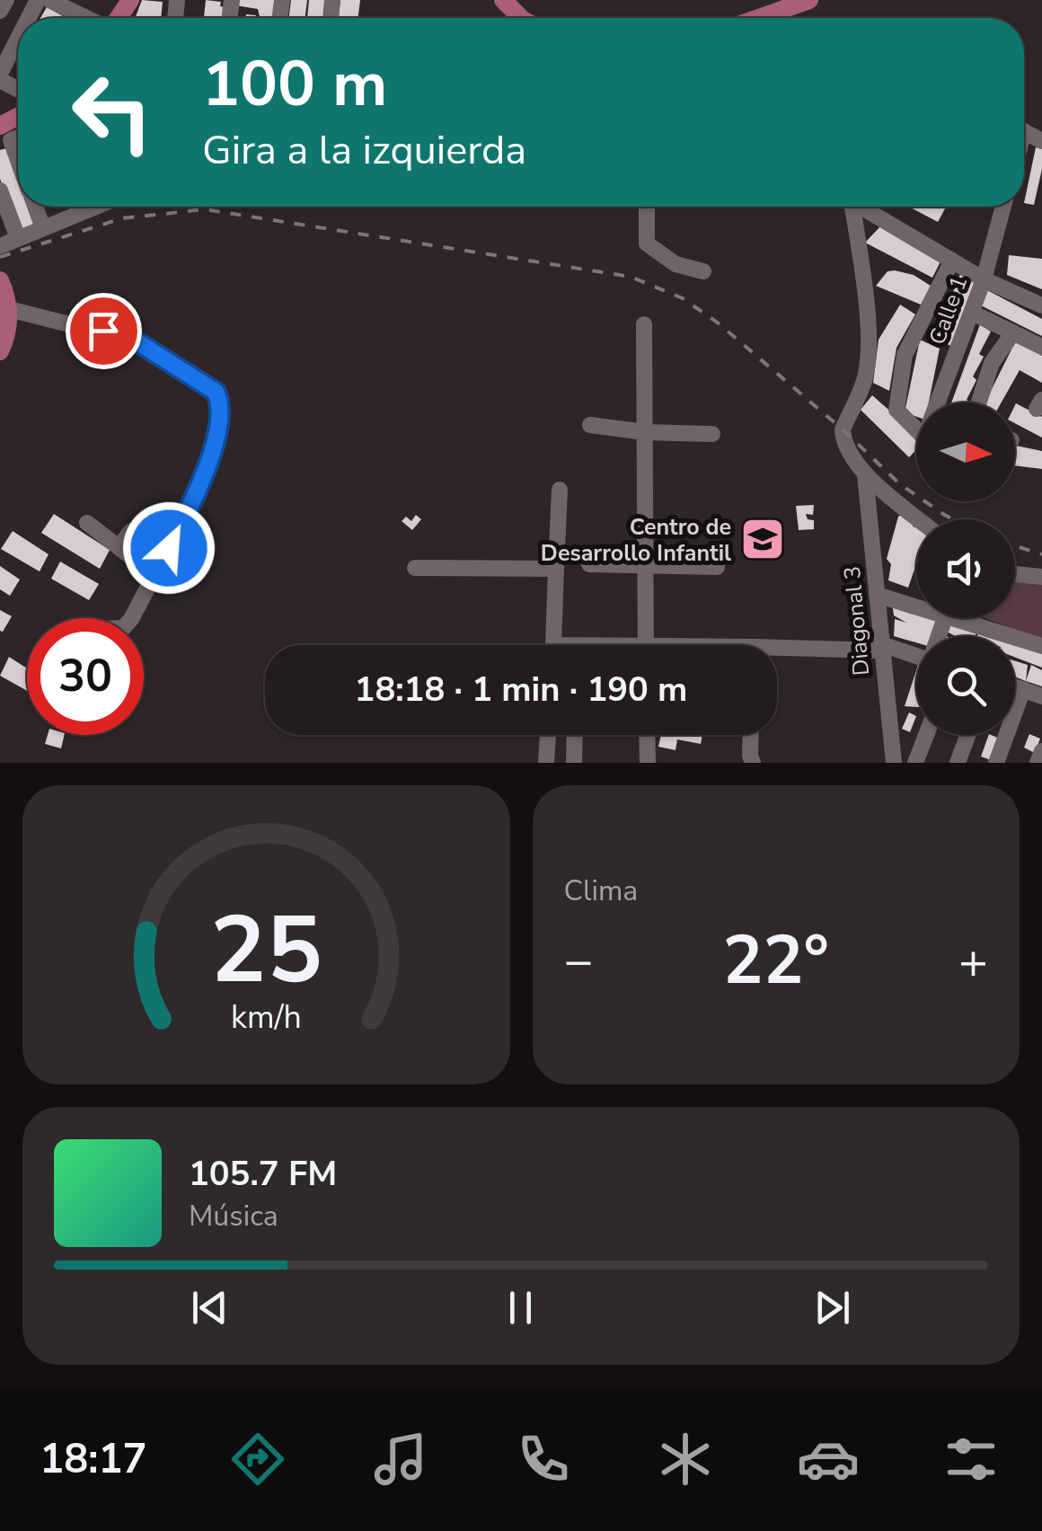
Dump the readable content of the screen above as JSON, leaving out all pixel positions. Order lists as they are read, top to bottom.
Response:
{
  "streets": {
    "street": ["Calle 1", "Diagonal 3"]
  },
  "places": {
    "school or university": ["Centro de Desarrollo Infantil"]
  },
  "north": "right",
  "page": {
    "turn": ["100 m", "Gira a la izquierda"],
    "limit": "30",
    "trip": "18:18 · 1 min · 190 m",
    "tile": "Clima",
    "heat": ["−", "22°", "+"],
    "song": ["105.7 FM", "Música"],
    "tabs": "18:17",
    "gauge": ["25", "km/h"]
  }
}
